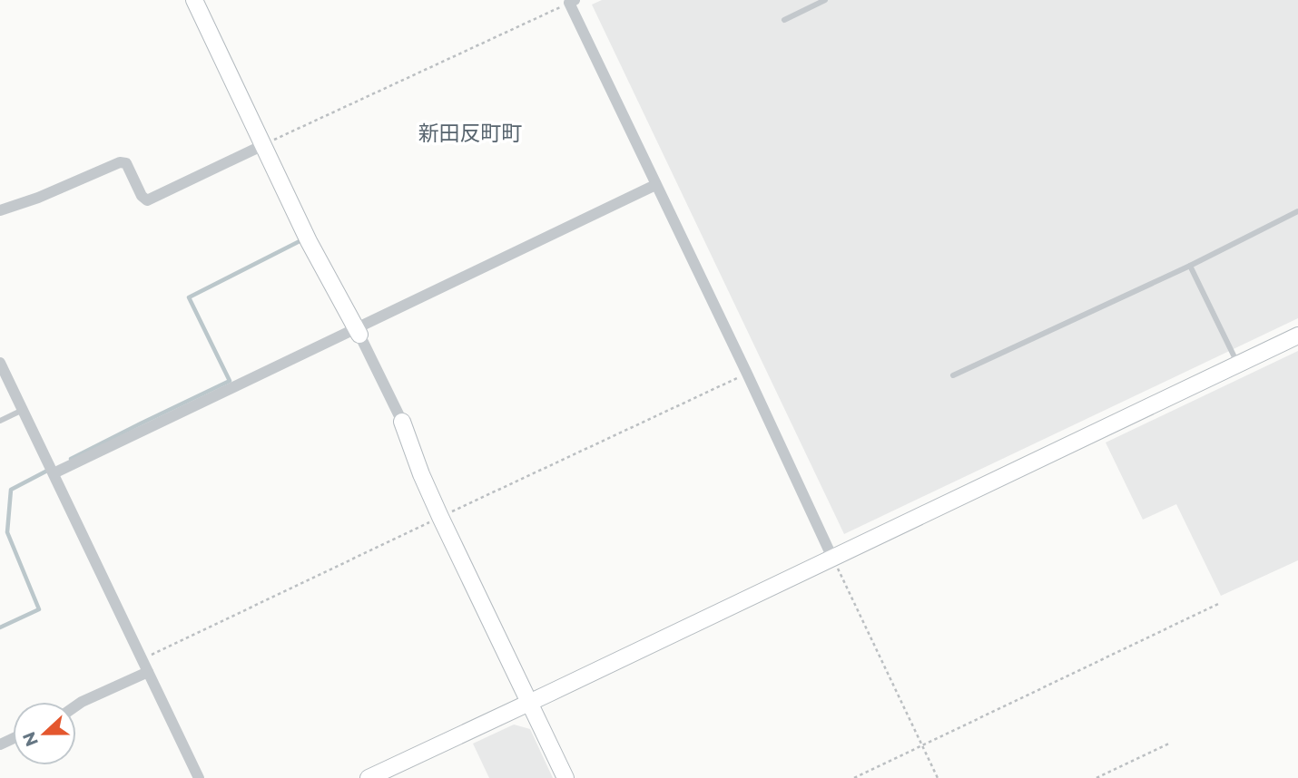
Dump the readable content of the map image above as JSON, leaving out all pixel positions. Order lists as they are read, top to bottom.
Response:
{
  "districts": ["新田反町町"],
  "north": "left"
}
